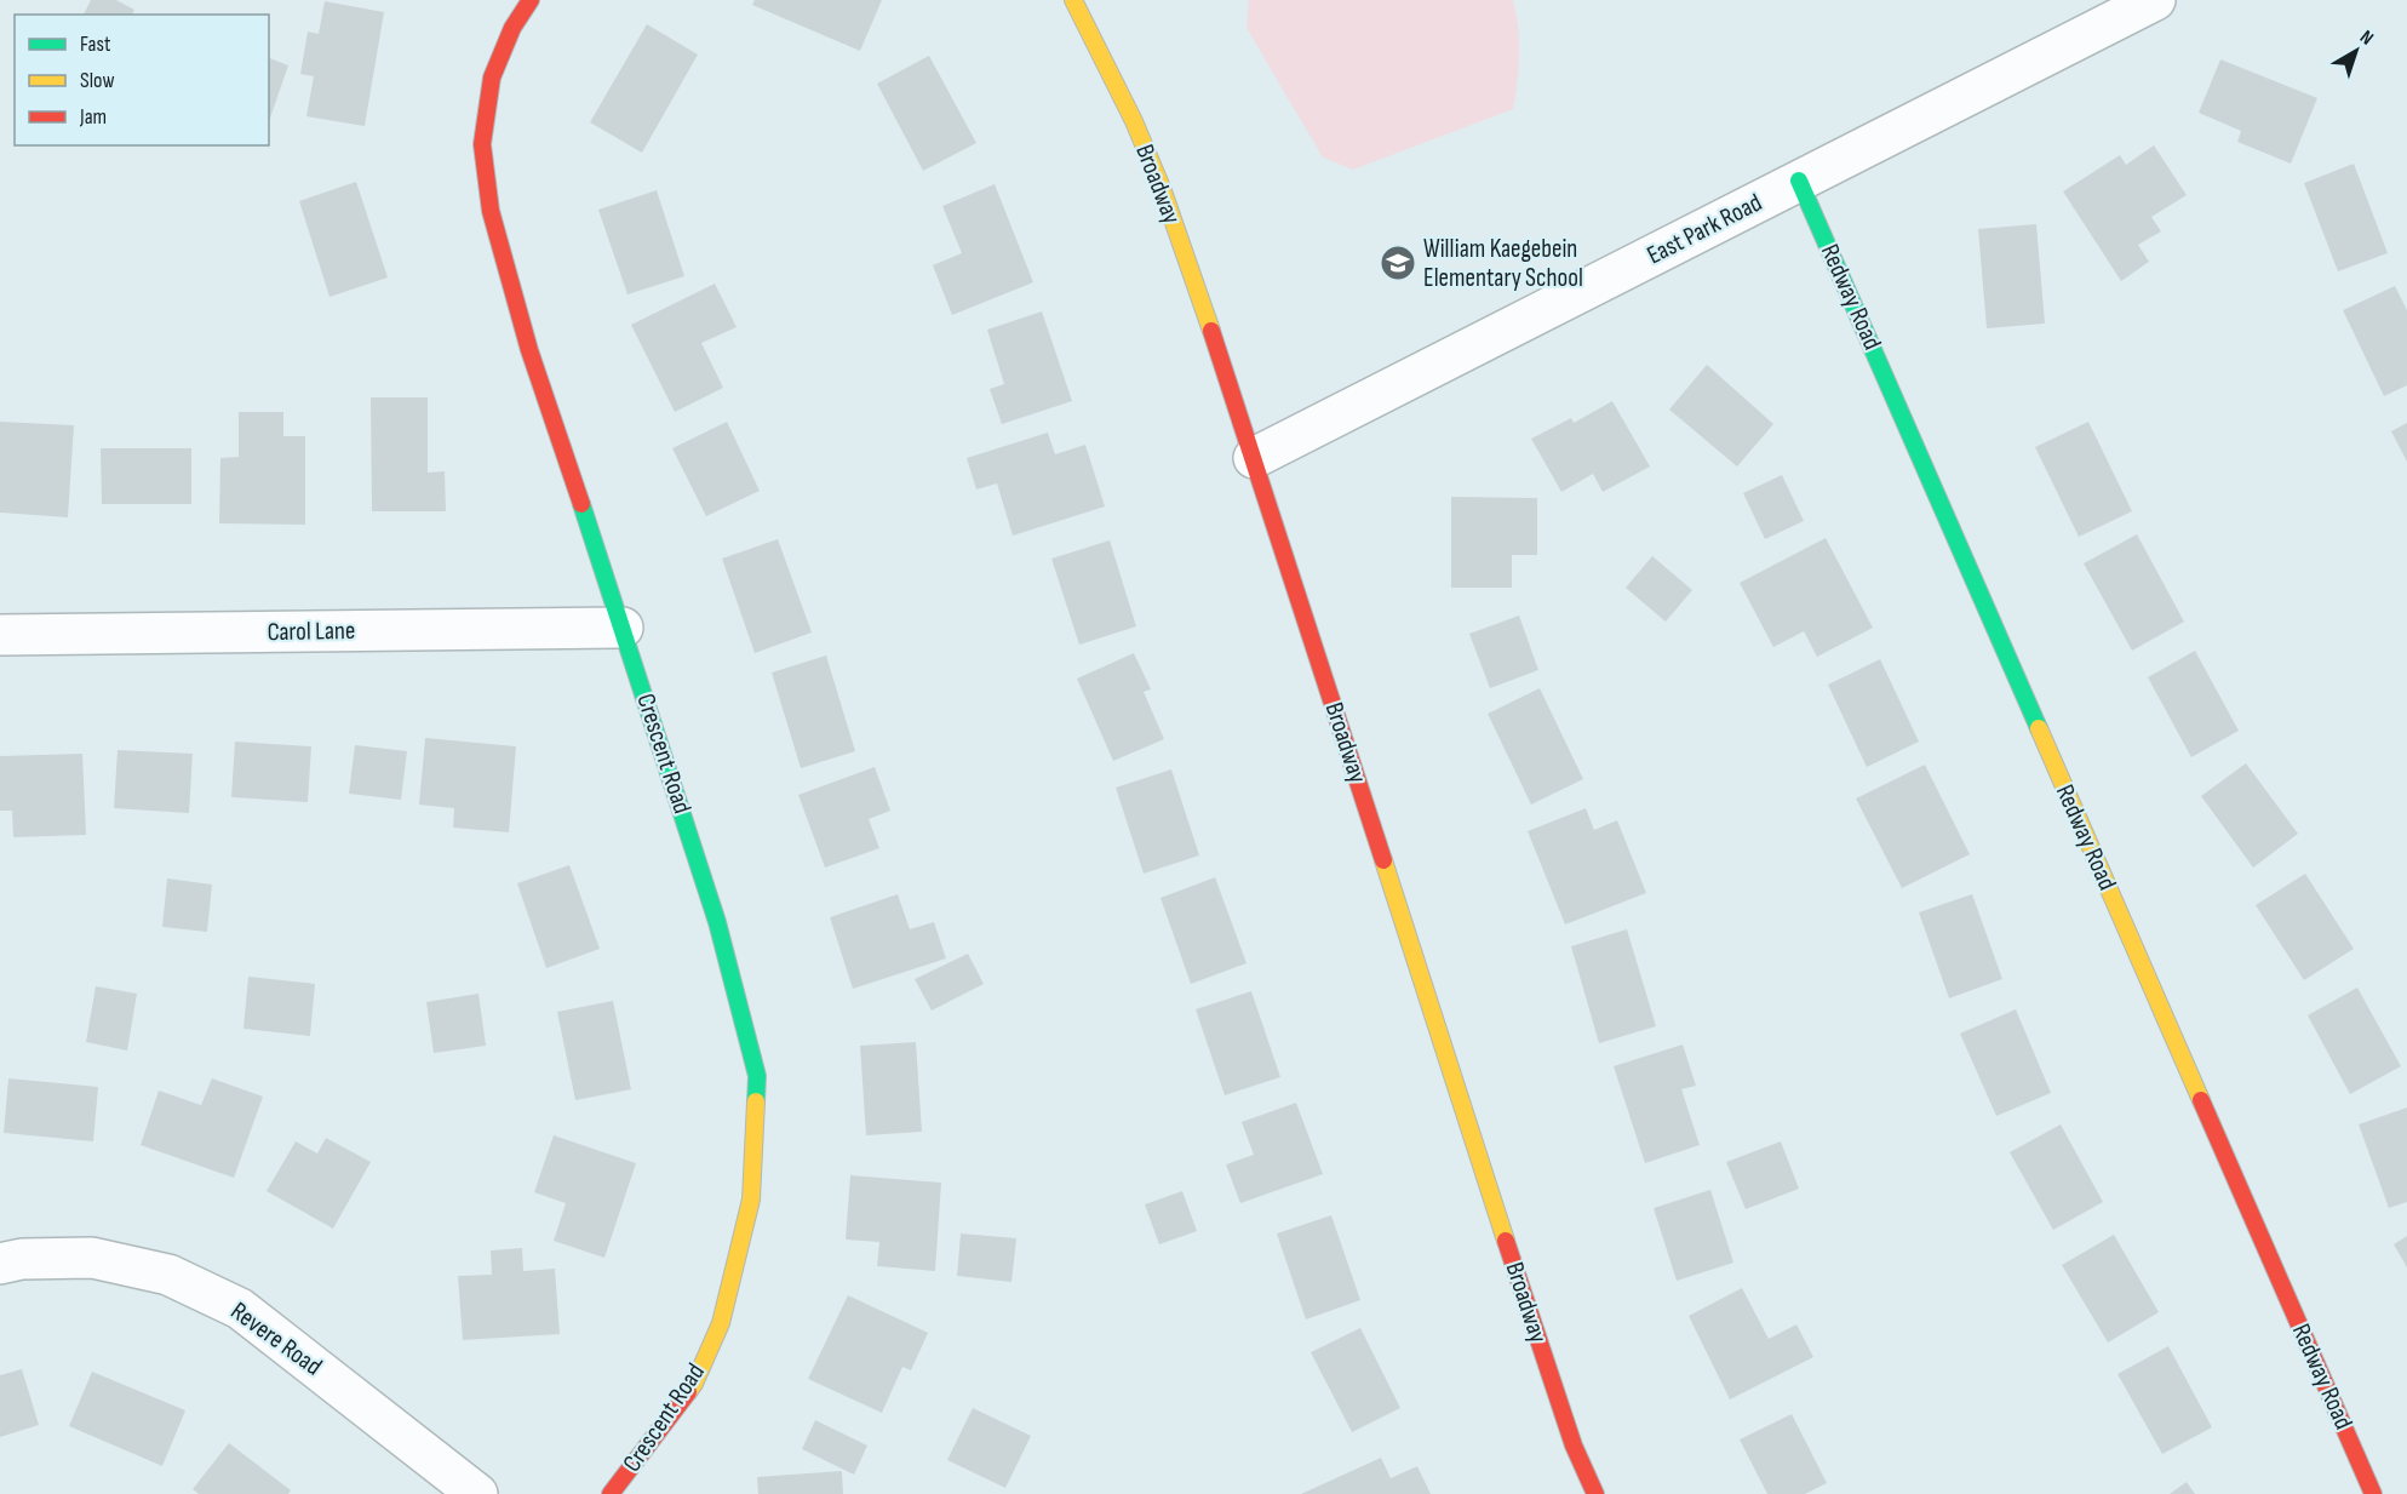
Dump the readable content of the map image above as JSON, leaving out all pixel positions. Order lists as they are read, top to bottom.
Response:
{
  "streets": {
    "street": [
      "Broadway",
      "East Park Road",
      "Redway Road",
      "Carol Lane",
      "Crescent Road",
      "Revere Road"
    ]
  },
  "crossings": [
    ["Broadway", "East Park Road"],
    ["East Park Road", "Redway Road"],
    ["Carol Lane", "Crescent Road"]
  ],
  "places": {
    "school or university": ["William Kaegebein Elementary School"]
  },
  "legend": ["Fast", "Slow", "Jam"],
  "north": "top right"
}
